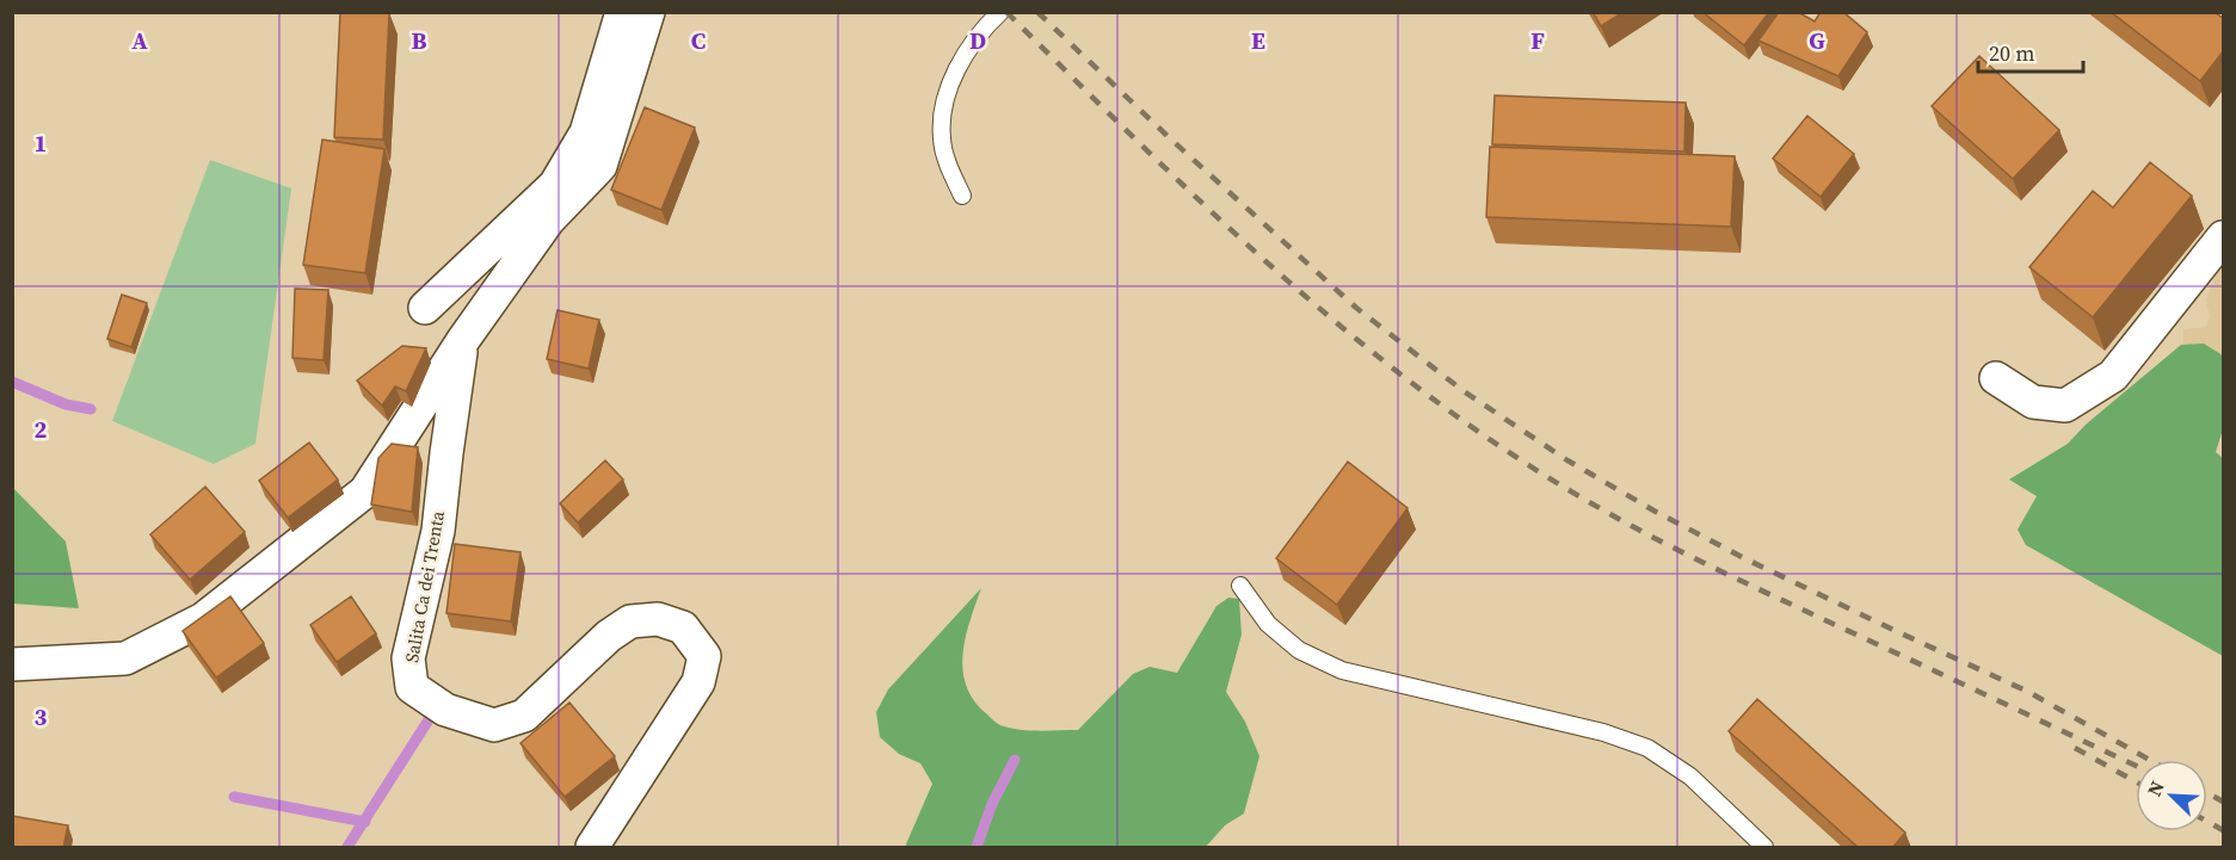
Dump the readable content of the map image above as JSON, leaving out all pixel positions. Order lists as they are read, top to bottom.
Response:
{
  "streets": {
    "street": ["Salita Ca dei Trenta"]
  },
  "scale_bar": "20 m",
  "north": "top left",
  "grid": {
    "columns": [
      "A",
      "B",
      "C",
      "D",
      "E",
      "F",
      "G"
    ],
    "rows": ["1", "2", "3"]
  }
}
